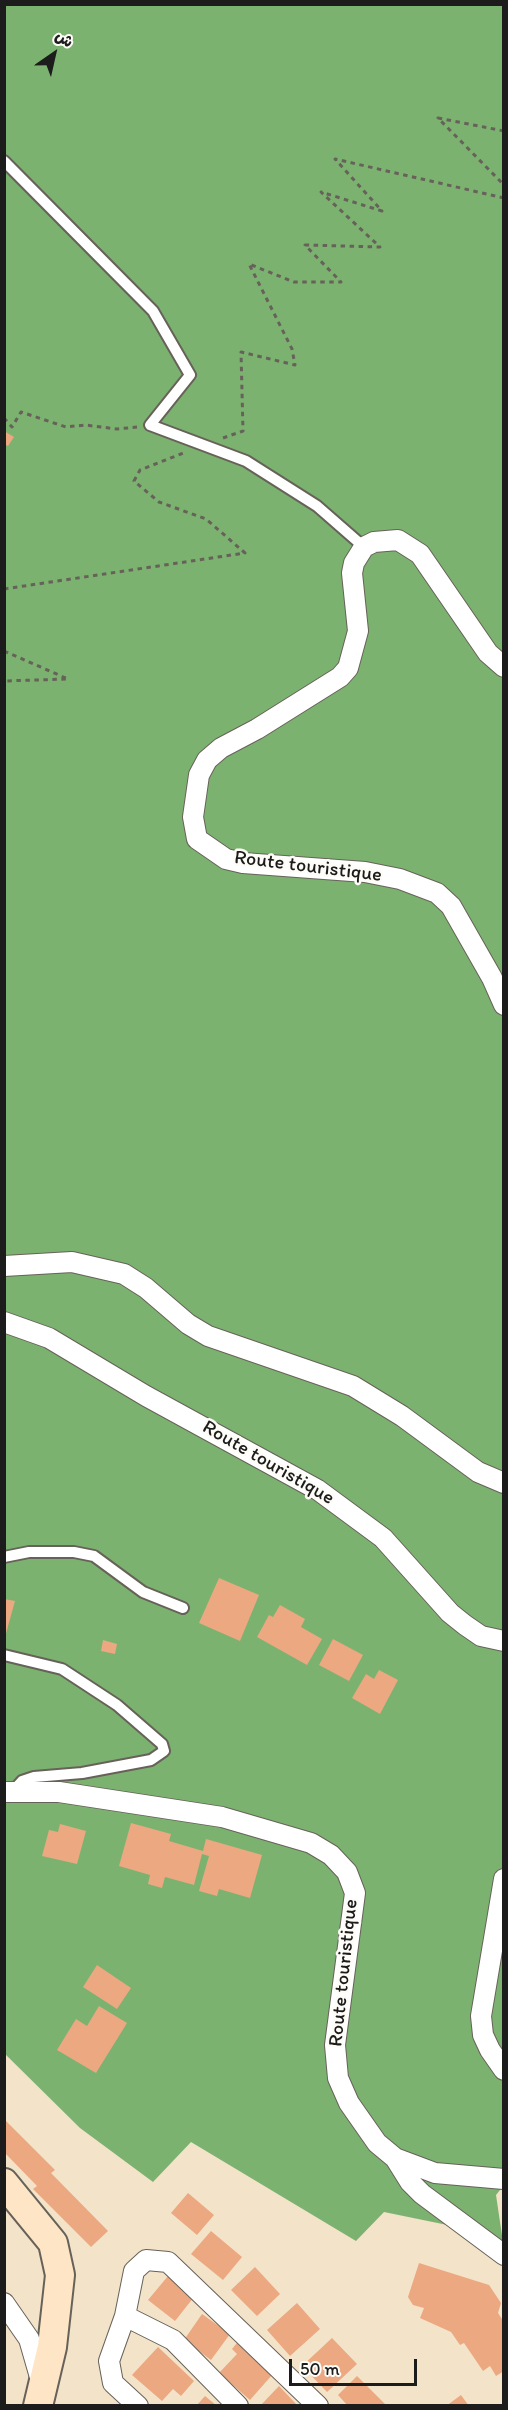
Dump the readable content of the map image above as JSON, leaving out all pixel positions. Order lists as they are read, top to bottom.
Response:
{
  "streets": {
    "street": ["Route touristique"]
  },
  "scale_bar": "50 m",
  "north": "top right"
}
